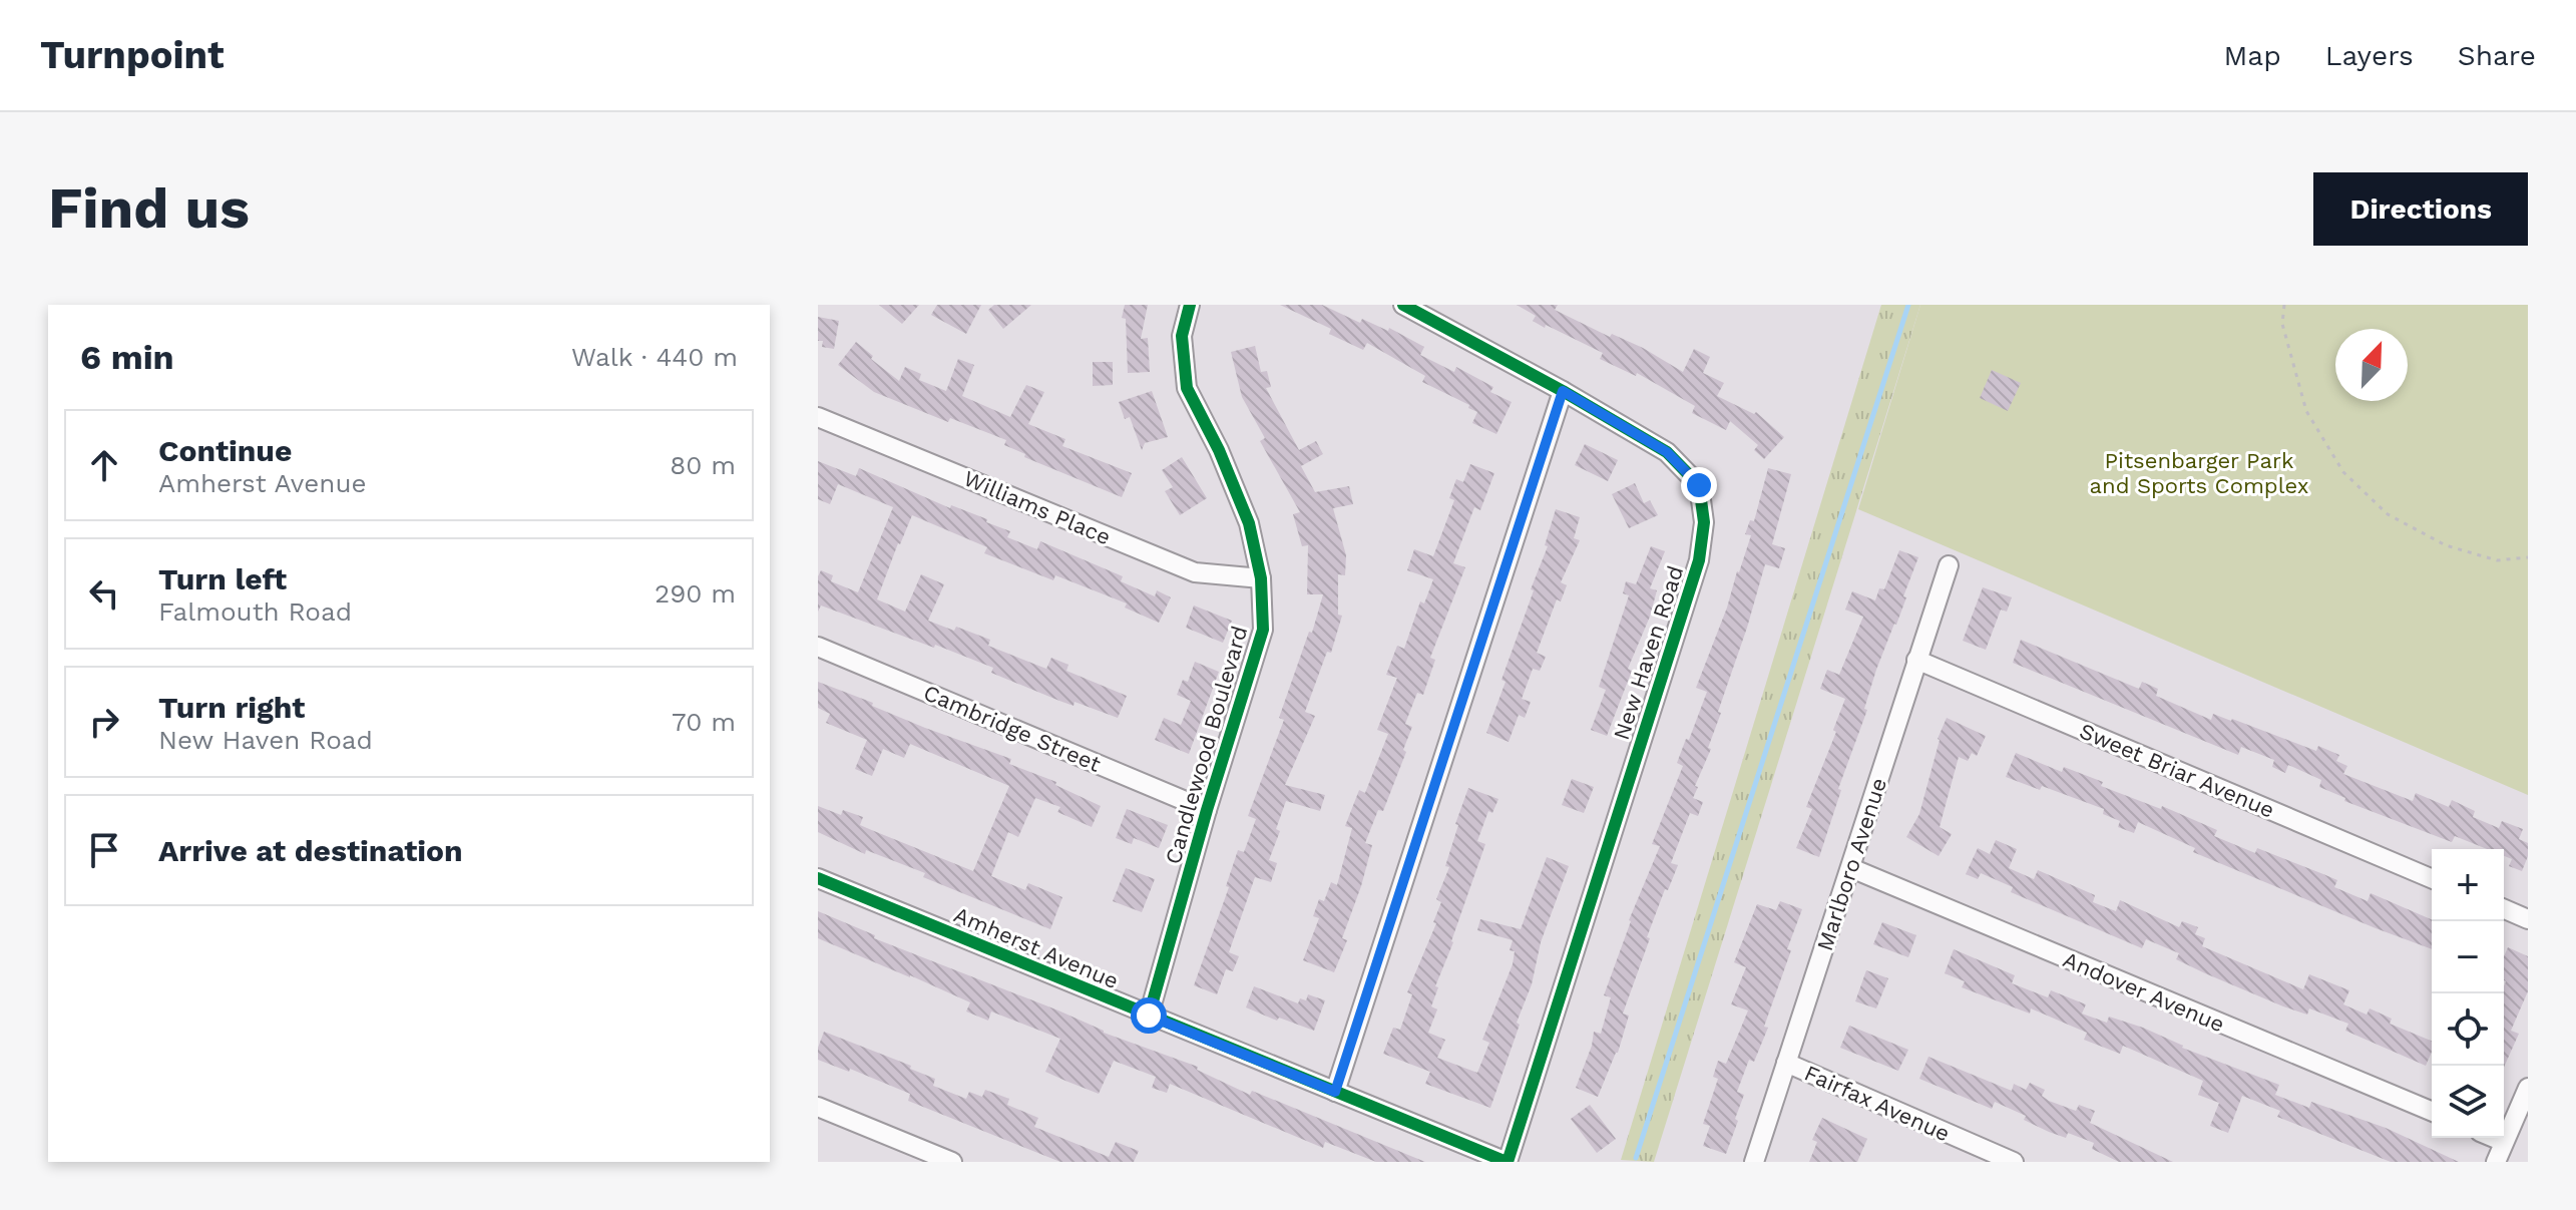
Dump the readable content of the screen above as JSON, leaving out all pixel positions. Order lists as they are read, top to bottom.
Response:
{
  "streets": {
    "street": [
      "Williams Place",
      "New Haven Road",
      "Cambridge Street",
      "Candlewood Boulevard",
      "Sweet Briar Avenue",
      "Marlboro Avenue",
      "Amherst Avenue",
      "Andover Avenue",
      "Fairfax Avenue"
    ]
  },
  "crossings": [
    ["Williams Place", "Candlewood Boulevard"],
    ["New Haven Road", "Amherst Avenue"],
    ["Cambridge Street", "Candlewood Boulevard"],
    ["Candlewood Boulevard", "Amherst Avenue"],
    ["Sweet Briar Avenue", "Marlboro Avenue"],
    ["Marlboro Avenue", "Andover Avenue"],
    ["Marlboro Avenue", "Fairfax Avenue"]
  ],
  "parks": ["Pitsenbarger Park and Sports Complex"],
  "north": "top right",
  "page": {
    "header": "Turnpoint",
    "nav": ["Map", "Layers", "Share"],
    "buttons": "Directions",
    "title": "Find us",
    "heading": ["6 min", "Walk · 440 m"],
    "list": [
      ["Continue", "Amherst Avenue", "80 m"],
      ["Turn left", "Falmouth Road", "290 m"],
      ["Turn right", "New Haven Road", "70 m"],
      "Arrive at destination"
    ],
    "map_buttons": ["+", "−"]
  }
}
